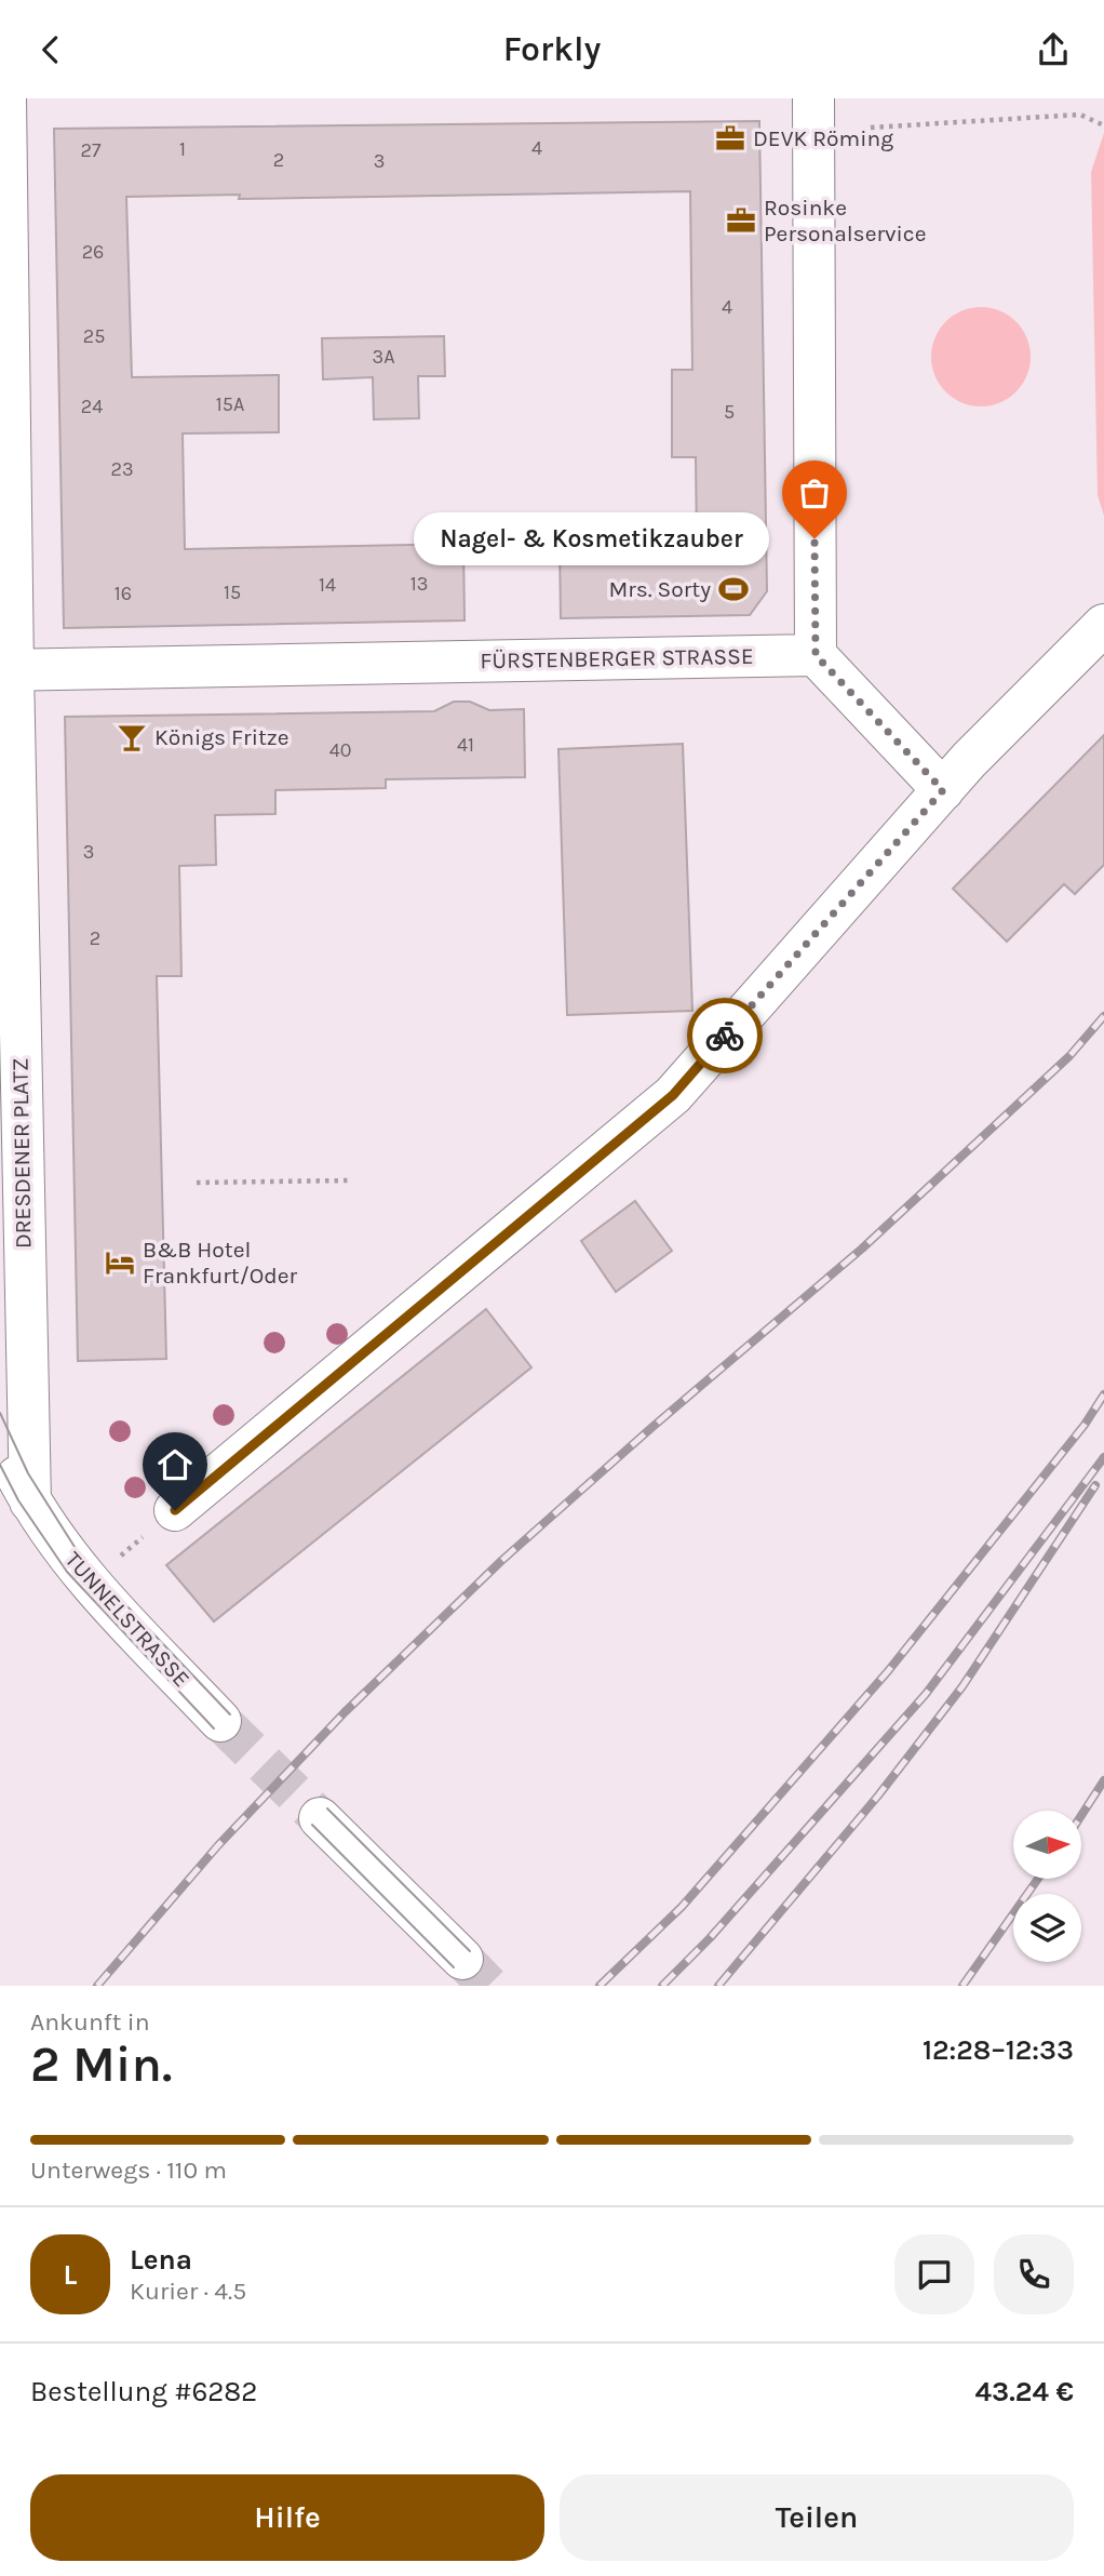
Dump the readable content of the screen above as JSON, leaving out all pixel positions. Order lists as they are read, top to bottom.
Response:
{
  "streets": {
    "street": ["FÜRSTENBERGER STRASSE", "DRESDENER PLATZ", "TUNNELSTRASSE"]
  },
  "crossings": [
    ["FÜRSTENBERGER STRASSE", "DRESDENER PLATZ"],
    ["DRESDENER PLATZ", "TUNNELSTRASSE"]
  ],
  "places": {
    "office": ["DEVK Röming", "Rosinke Personalservice"],
    "other": ["Nagel- & Kosmetikzauber"],
    "sports": ["Mrs. Sorty"],
    "bar": ["Königs Fritze"],
    "hotel": ["B&B Hotel Frankfurt/Oder"]
  },
  "house_numbers": [
    "4",
    "1",
    "27",
    "2",
    "3",
    "26",
    "4",
    "25",
    "3A",
    "15A",
    "24",
    "5",
    "23",
    "13",
    "14",
    "15",
    "16",
    "41",
    "40",
    "3",
    "2"
  ],
  "north": "right",
  "page": {
    "header": "Forkly",
    "bubble": "Nagel- & Kosmetikzauber",
    "heading": ["2 Min.", "Ankunft in", "12:28–12:33"],
    "panel": [
      "Lena",
      "Kurier · 4.5",
      "Bestellung #6282",
      "43.24 €"
    ],
    "bar": "Unterwegs · 110 m",
    "round": "L",
    "buttons": ["Hilfe", "Teilen"]
  }
}
